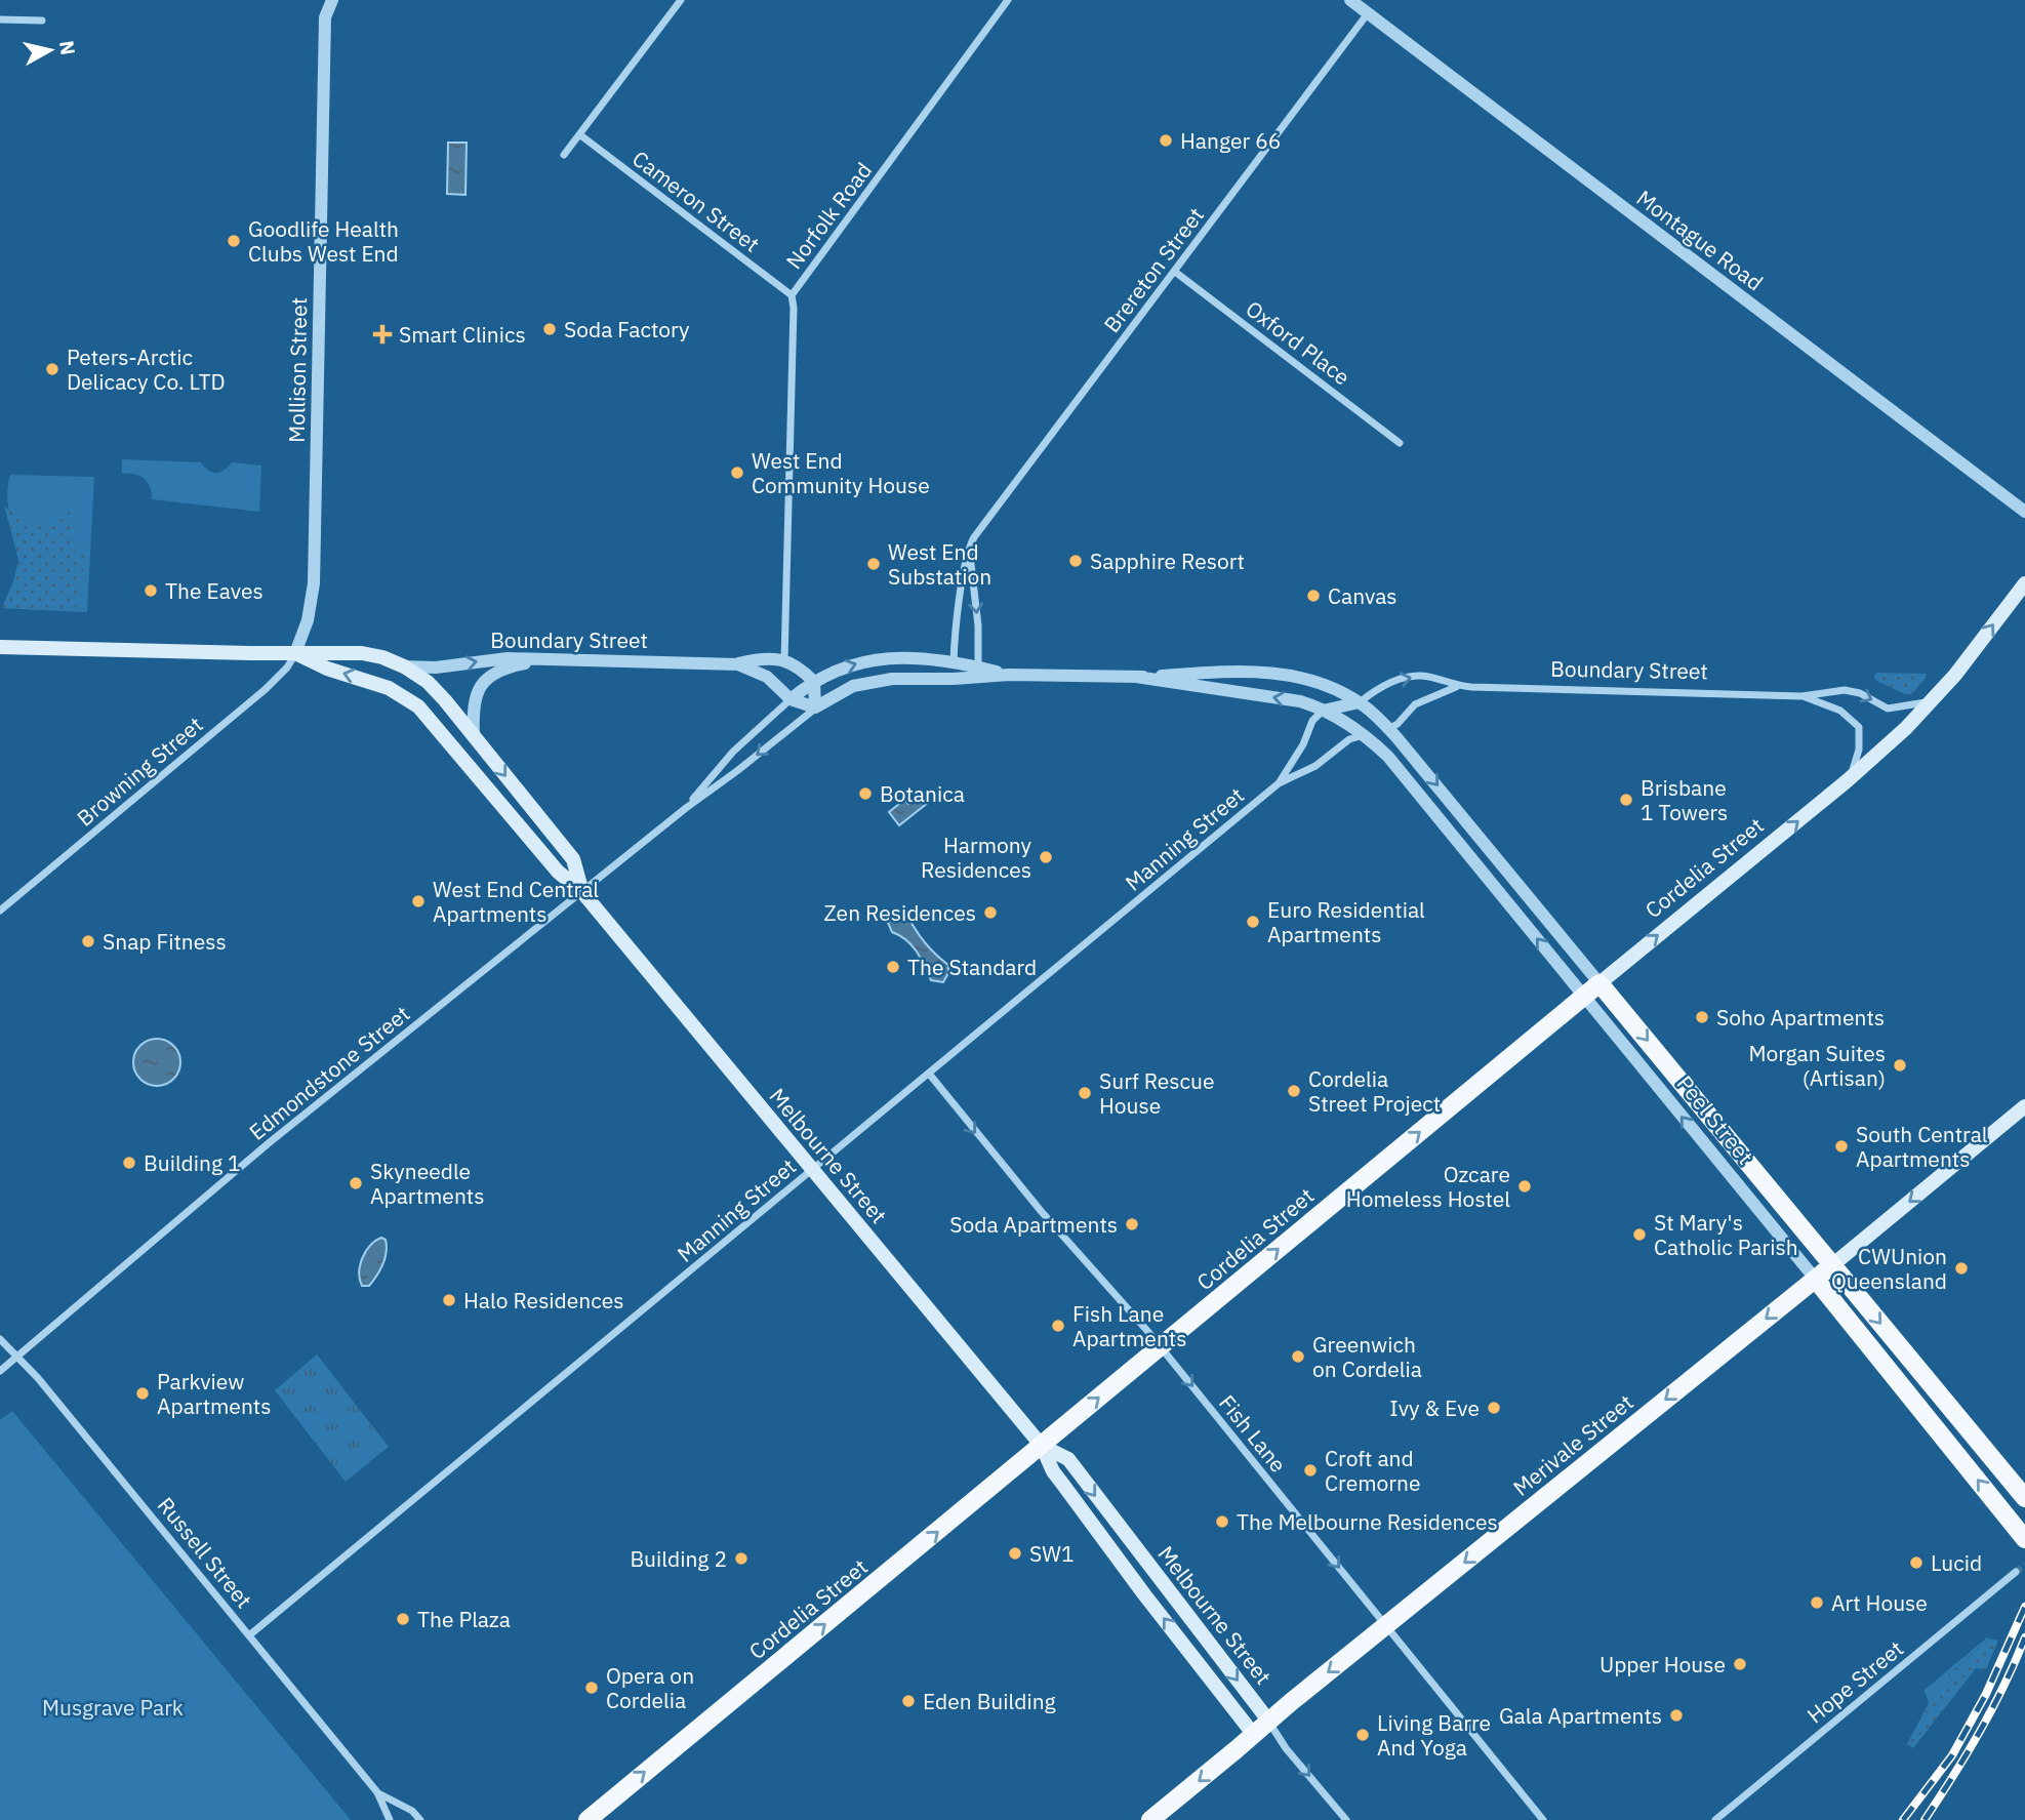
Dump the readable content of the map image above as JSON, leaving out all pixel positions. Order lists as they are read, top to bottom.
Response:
{
  "streets": {
    "main road": [
      "Cordelia Street",
      "Peel Street",
      "Melbourne Street",
      "Merivale Street"
    ],
    "street": [
      "Cameron Street",
      "Norfolk Road",
      "Montague Road",
      "Brereton Street",
      "Oxford Place",
      "Mollison Street",
      "Boundary Street",
      "Browning Street",
      "Manning Street",
      "Edmondstone Street",
      "Fish Lane",
      "Russell Street",
      "Hope Street"
    ]
  },
  "crossings": [
    ["Cameron Street", "Norfolk Road"],
    ["Norfolk Road", "Boundary Street"],
    ["Montague Road", "Brereton Street"],
    ["Brereton Street", "Oxford Place"],
    ["Mollison Street", "Browning Street"],
    ["Mollison Street", "Melbourne Street"],
    ["Boundary Street", "Cordelia Street"],
    ["Boundary Street", "Edmondstone Street"],
    ["Boundary Street", "Peel Street"],
    ["Boundary Street", "Melbourne Street"],
    ["Browning Street", "Melbourne Street"],
    ["Manning Street", "Peel Street"],
    ["Manning Street", "Melbourne Street"],
    ["Manning Street", "Fish Lane"],
    ["Manning Street", "Russell Street"],
    ["Cordelia Street", "Peel Street"],
    ["Cordelia Street", "Melbourne Street"],
    ["Cordelia Street", "Fish Lane"],
    ["Edmondstone Street", "Melbourne Street"],
    ["Edmondstone Street", "Russell Street"],
    ["Peel Street", "Merivale Street"],
    ["Melbourne Street", "Merivale Street"],
    ["Fish Lane", "Merivale Street"]
  ],
  "one_way": ["Cordelia Street", "Fish Lane", "Merivale Street"],
  "parks": ["Musgrave Park"],
  "places": {
    "other": [
      "Hanger 66",
      "Goodlife Health Clubs West End",
      "Soda Factory",
      "Peters-Arctic Delicacy Co. LTD",
      "West End Community House",
      "Sapphire Resort",
      "West End Substation",
      "The Eaves",
      "Canvas",
      "Botanica",
      "Brisbane 1 Towers",
      "Harmony Residences",
      "West End Central Apartments",
      "Zen Residences",
      "Euro Residential Apartments",
      "Snap Fitness",
      "The Standard",
      "Soho Apartments",
      "Morgan Suites (Artisan)",
      "Cordelia Street Project",
      "Surf Rescue House",
      "South Central Apartments",
      "Building 1",
      "Skyneedle Apartments",
      "Ozcare Homeless Hostel",
      "Soda Apartments",
      "St Mary's Catholic Parish",
      "CWUnion Queensland",
      "Halo Residences",
      "Fish Lane Apartments",
      "Greenwich on Cordelia",
      "Parkview Apartments",
      "Ivy & Eve",
      "Croft and Cremorne",
      "The Melbourne Residences",
      "SW1",
      "Building 2",
      "Lucid",
      "Art House",
      "The Plaza",
      "Upper House",
      "Opera on Cordelia",
      "Eden Building",
      "Gala Apartments",
      "Living Barre And Yoga"
    ],
    "health": ["Smart Clinics"]
  },
  "north": "right"
}
